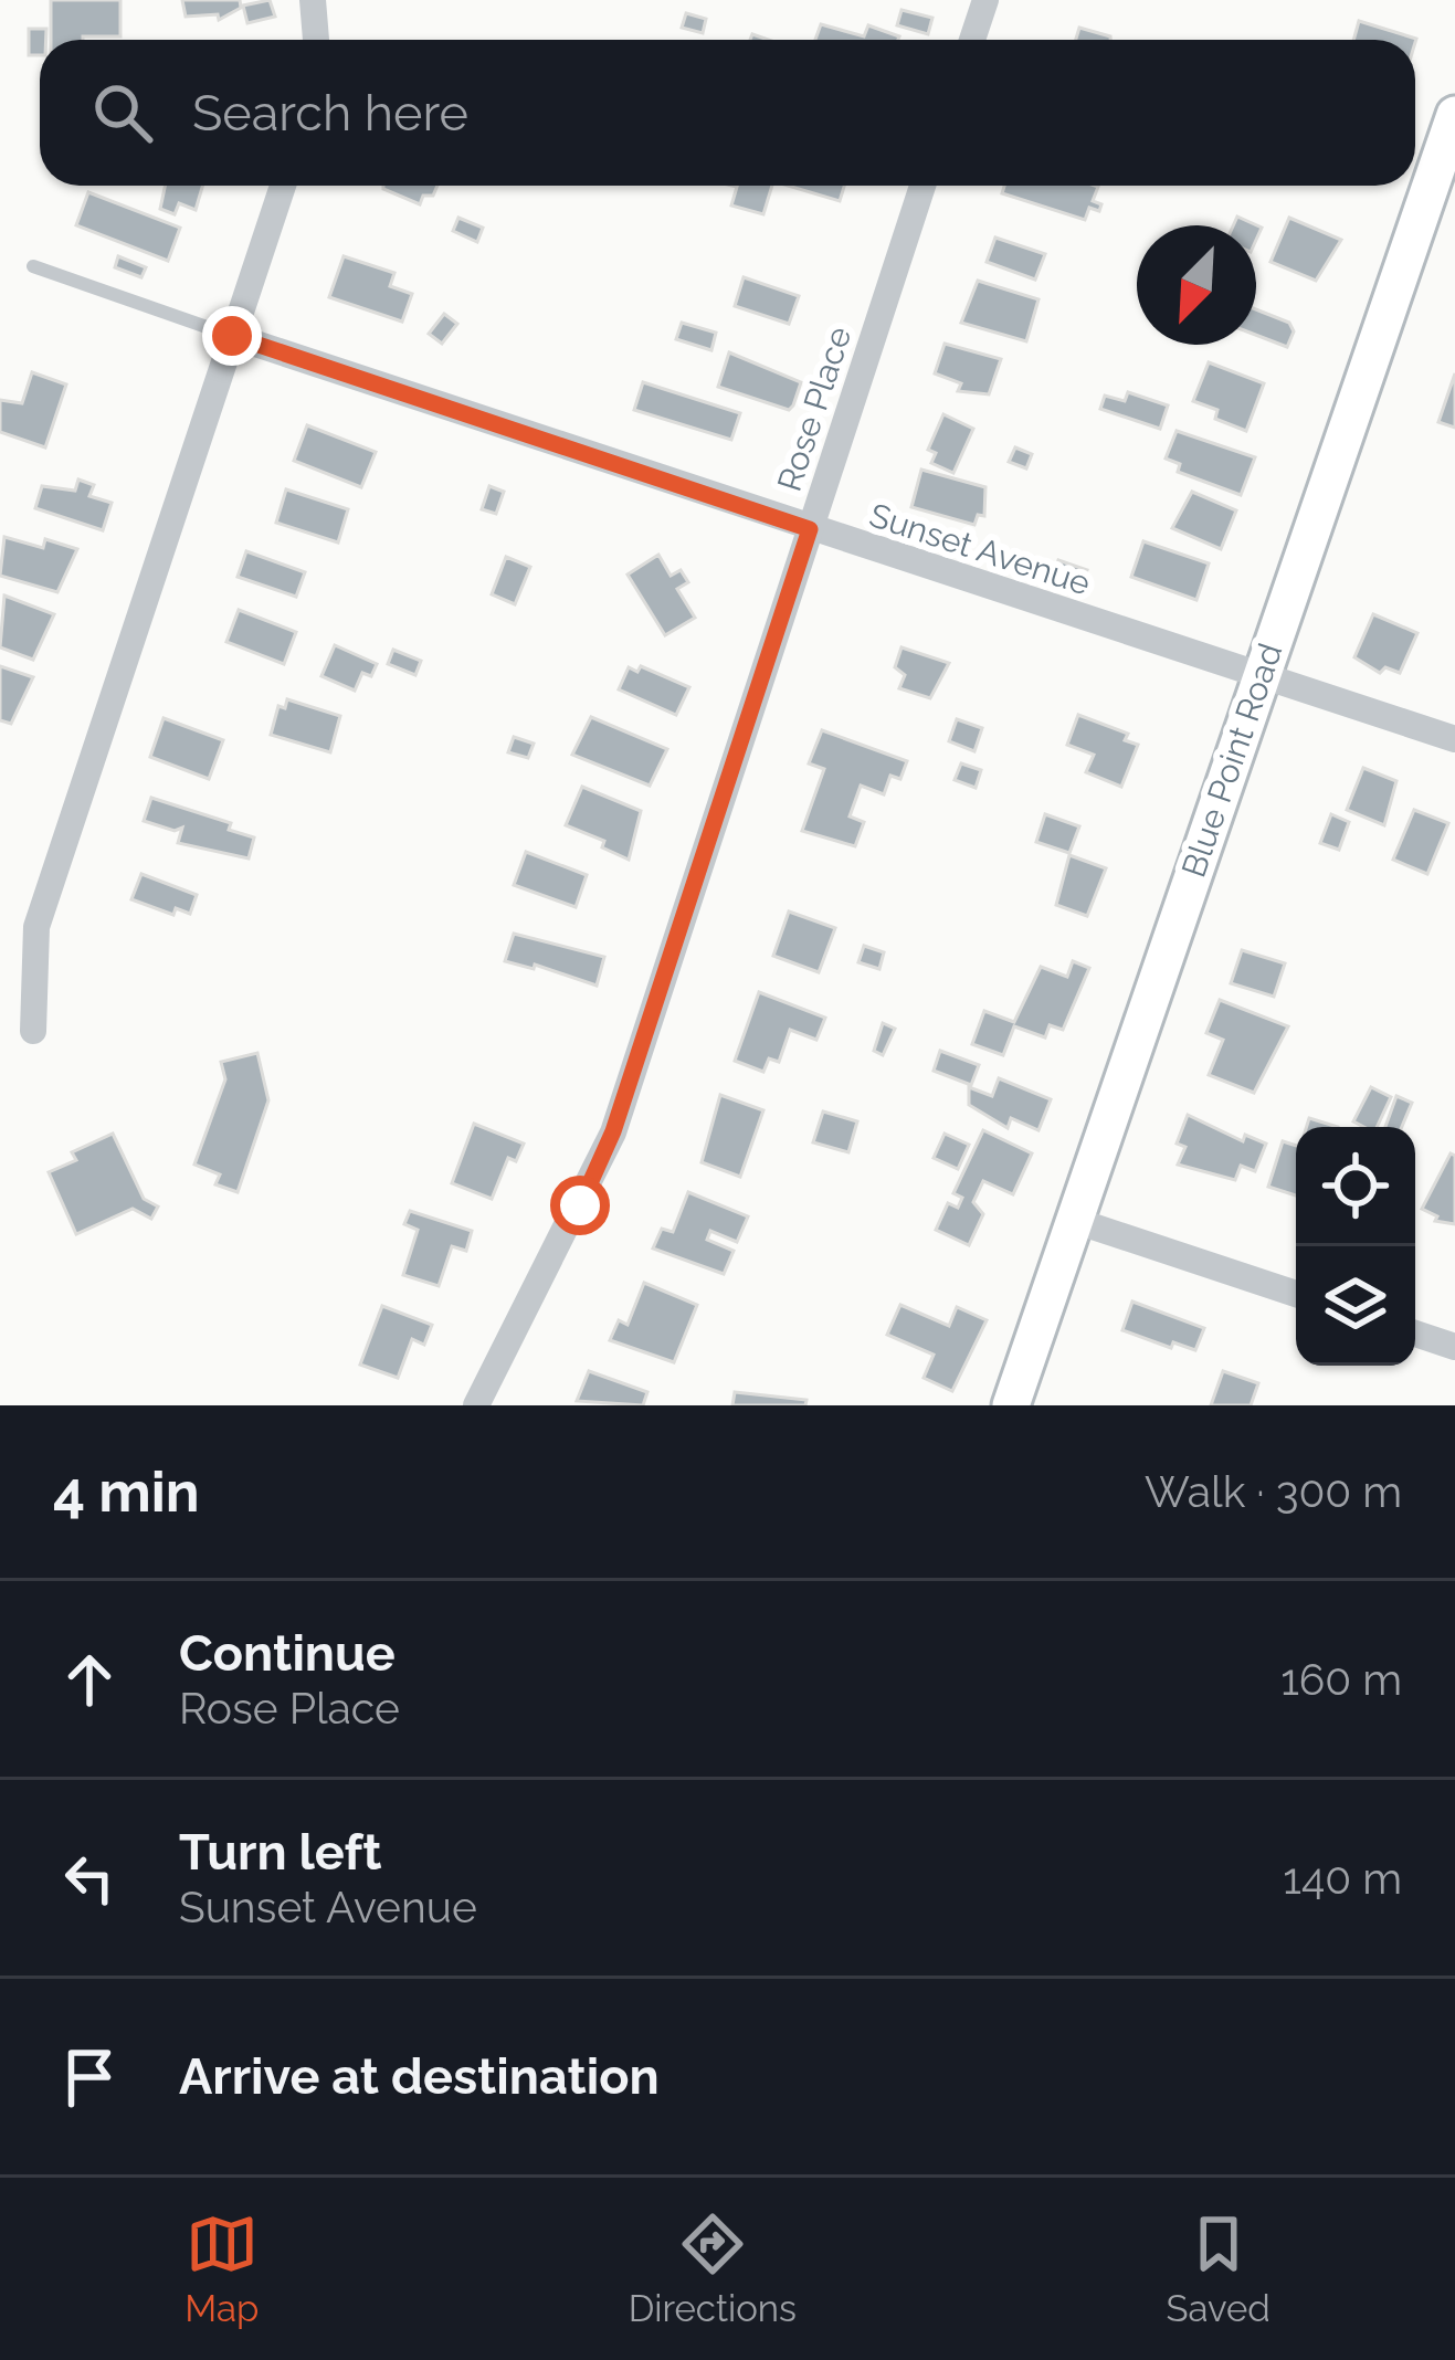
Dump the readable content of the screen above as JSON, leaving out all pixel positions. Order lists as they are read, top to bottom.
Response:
{
  "streets": {
    "street": ["Rose Place", "Sunset Avenue", "Blue Point Road"]
  },
  "crossings": [
    ["Rose Place", "Sunset Avenue"],
    ["Sunset Avenue", "Blue Point Road"]
  ],
  "north": "bottom left",
  "page": {
    "search": "Search here",
    "heading": ["4 min", "Walk · 300 m"],
    "list": [
      ["Continue", "Rose Place", "160 m"],
      ["Turn left", "Sunset Avenue", "140 m"],
      "Arrive at destination"
    ],
    "nav": ["Map", "Directions", "Saved"]
  }
}
